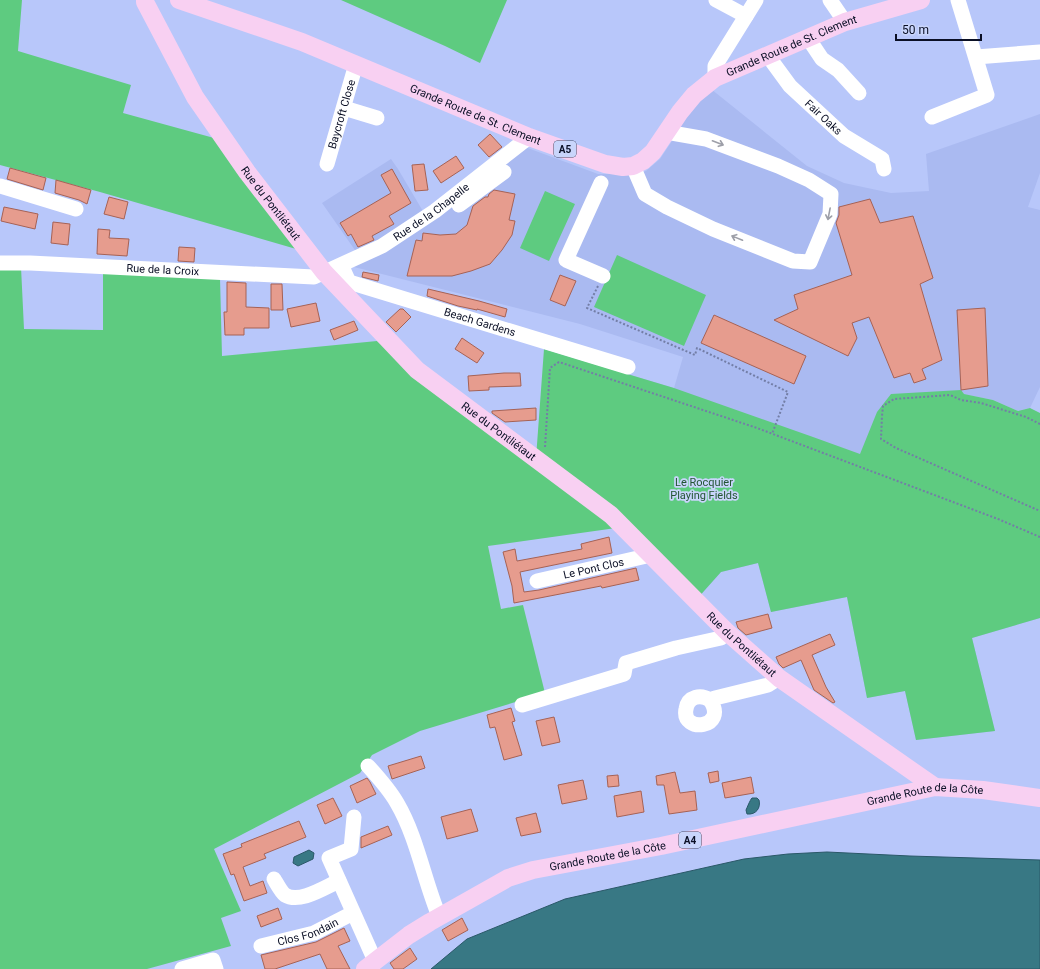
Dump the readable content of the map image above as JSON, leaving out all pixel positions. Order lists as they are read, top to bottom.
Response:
{
  "streets": {
    "main road": [
      "Grande Route de St. Clement",
      "A5",
      "Rue du Pontliétaut",
      "Grande Route de la Côte",
      "A4"
    ],
    "street": [
      "Baycroft Close",
      "Fair Oaks",
      "Rue de la Chapelle",
      "Rue de la Croix",
      "Beach Gardens",
      "Le Pont Clos",
      "Clos Fondain"
    ]
  },
  "crossings": [
    ["Grande Route de St. Clement", "Baycroft Close"],
    ["Grande Route de St. Clement", "Fair Oaks"],
    ["Grande Route de St. Clement", "Rue de la Chapelle"],
    ["Rue du Pontliétaut", "Rue de la Chapelle"],
    ["Rue du Pontliétaut", "Rue de la Croix"],
    ["Rue du Pontliétaut", "Le Pont Clos"],
    ["Rue du Pontliétaut", "Grande Route de la Côte"],
    ["Rue de la Chapelle", "Rue de la Croix"],
    ["Rue de la Chapelle", "Beach Gardens"]
  ],
  "parks": ["Le Rocquier Playing Fields"],
  "scale_bar": "50 m"
}
